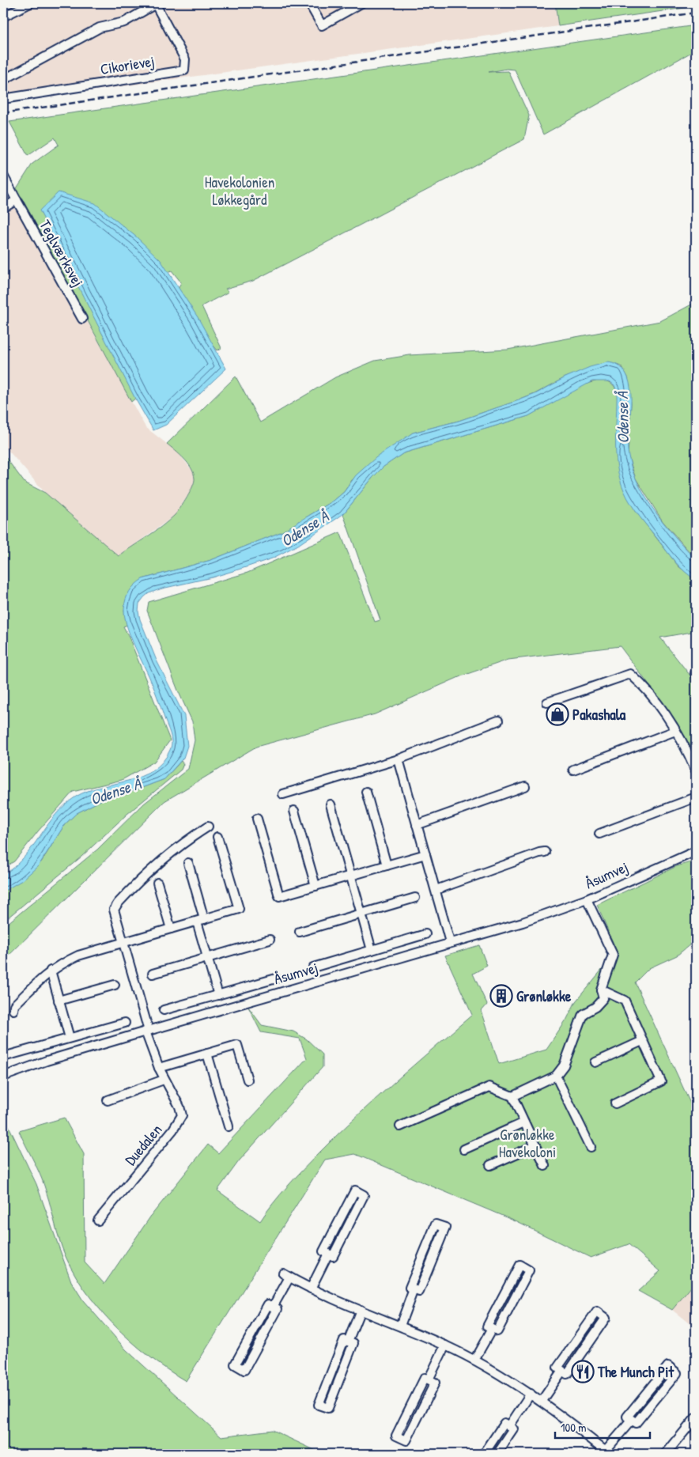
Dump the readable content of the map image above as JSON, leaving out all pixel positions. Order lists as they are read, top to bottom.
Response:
{
  "streets": {
    "street": [
      "Cikorievej",
      "Teglværksvej",
      "Åsumvej",
      "Duedalen"
    ]
  },
  "crossings": [
    ["Åsumvej", "Duedalen"]
  ],
  "water": ["Odense Å"],
  "parks": ["Havekolonien Løkkegård", "Grønløkke Havekoloni"],
  "places": {
    "shop": ["Pakashala"],
    "building": ["Grønløkke"],
    "restaurant": ["The Munch Pit"]
  },
  "scale_bar": "100 m"
}
